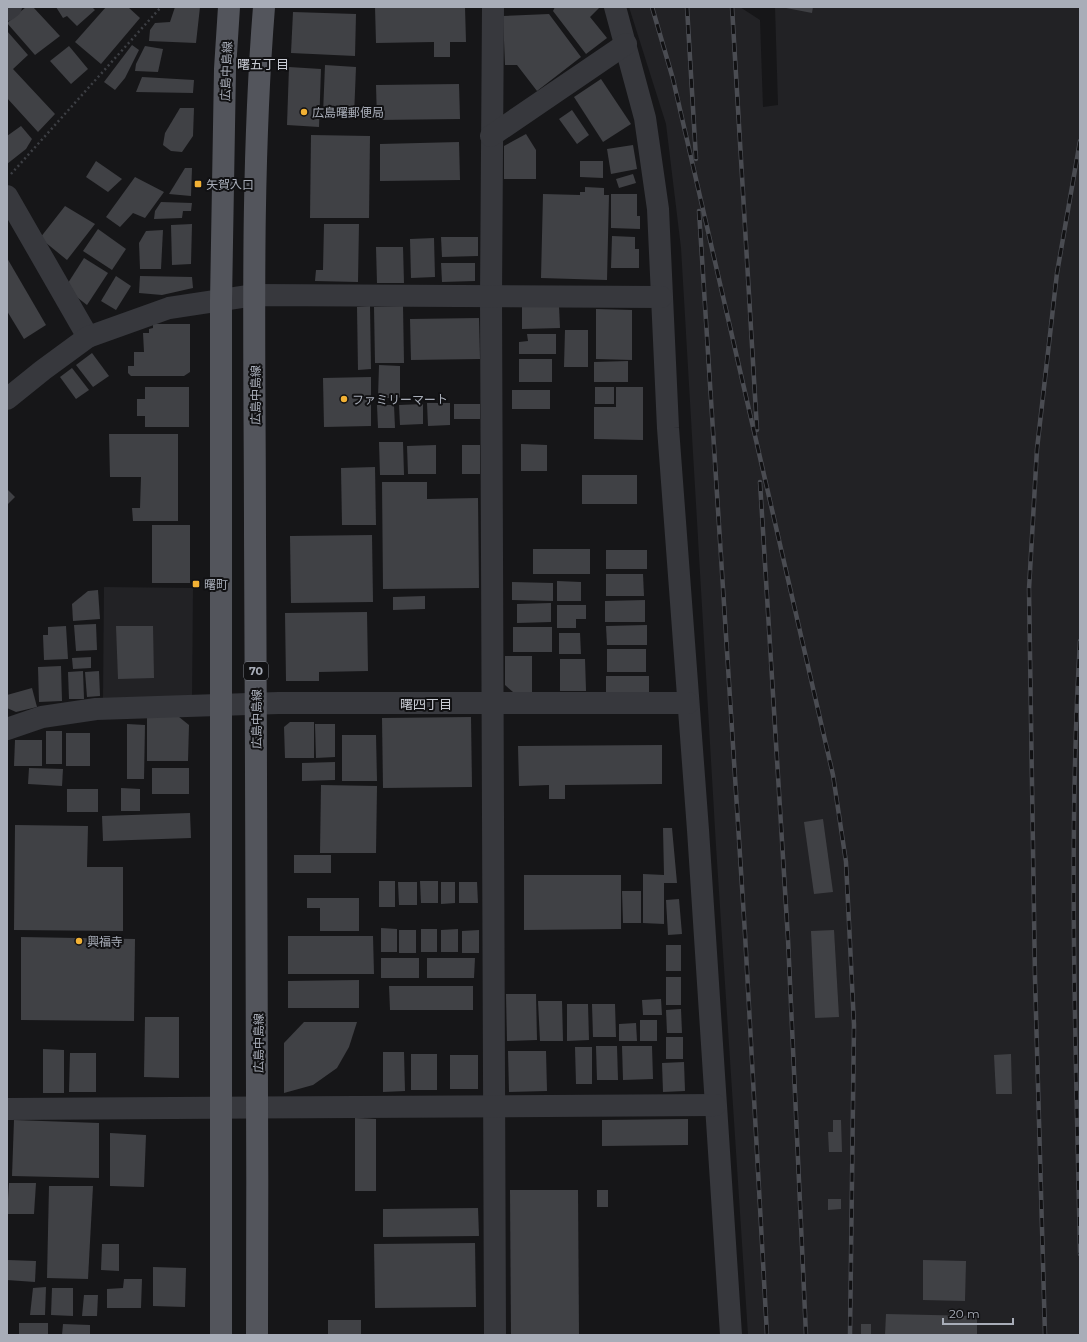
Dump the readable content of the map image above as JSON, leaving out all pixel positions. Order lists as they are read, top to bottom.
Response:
{
  "streets": {
    "main road": ["広島中島線", "70"]
  },
  "districts": ["曙五丁目", "曙四丁目"],
  "places": {
    "other": ["広島曙郵便局", "ファミリーマート", "興福寺"],
    "transit": ["矢賀入口", "曙町"]
  },
  "scale_bar": "20 m"
}
